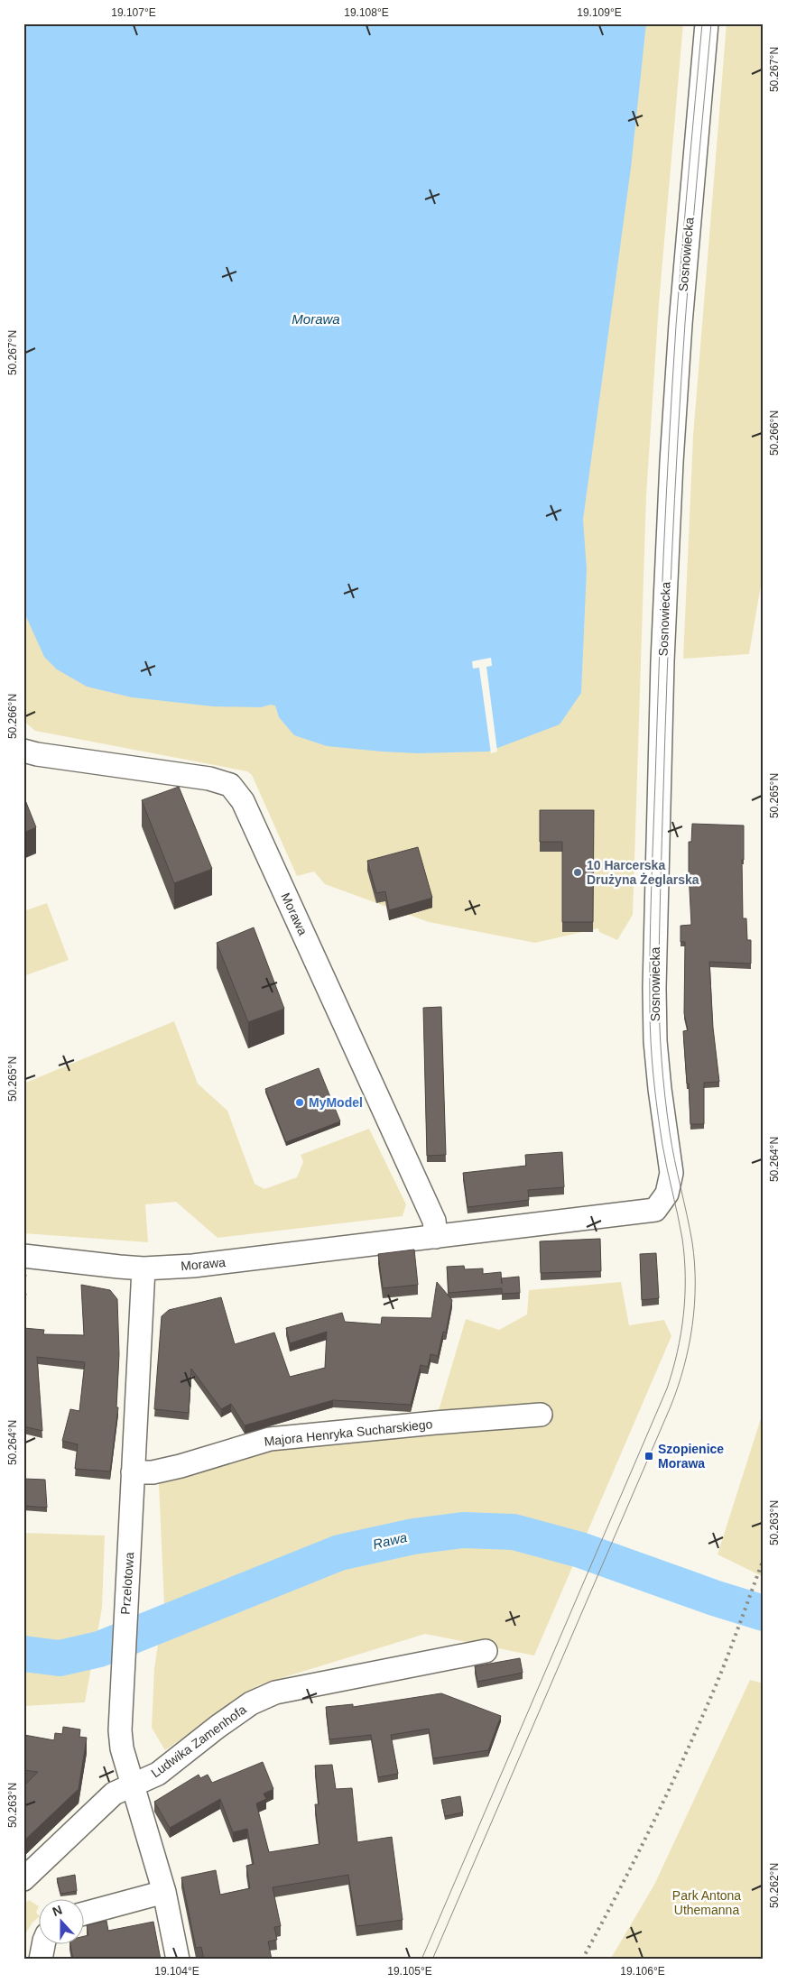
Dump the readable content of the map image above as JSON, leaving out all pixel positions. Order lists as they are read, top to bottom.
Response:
{
  "streets": {
    "street": [
      "Sosnowiecka",
      "Morawa",
      "Majora Henryka Sucharskiego",
      "Przelotowa",
      "Ludwika Zamenhofa"
    ]
  },
  "crossings": [
    ["Sosnowiecka", "Morawa"],
    ["Morawa", "Przelotowa"],
    ["Majora Henryka Sucharskiego", "Przelotowa"],
    ["Przelotowa", "Ludwika Zamenhofa"]
  ],
  "water": ["Morawa", "Rawa"],
  "parks": ["Park Antona Uthemanna"],
  "places": {
    "other": ["10 Harcerska Drużyna Żeglarska", "MyModel"],
    "transit": ["Szopienice Morawa"]
  },
  "north": "top",
  "coordinates": [
    "19.107°E",
    "19.108°E",
    "19.109°E",
    "50.267°N",
    "50.266°N",
    "50.265°N",
    "50.264°N",
    "50.263°N",
    "50.262°N",
    "19.104°E",
    "19.105°E",
    "19.106°E"
  ]
}
